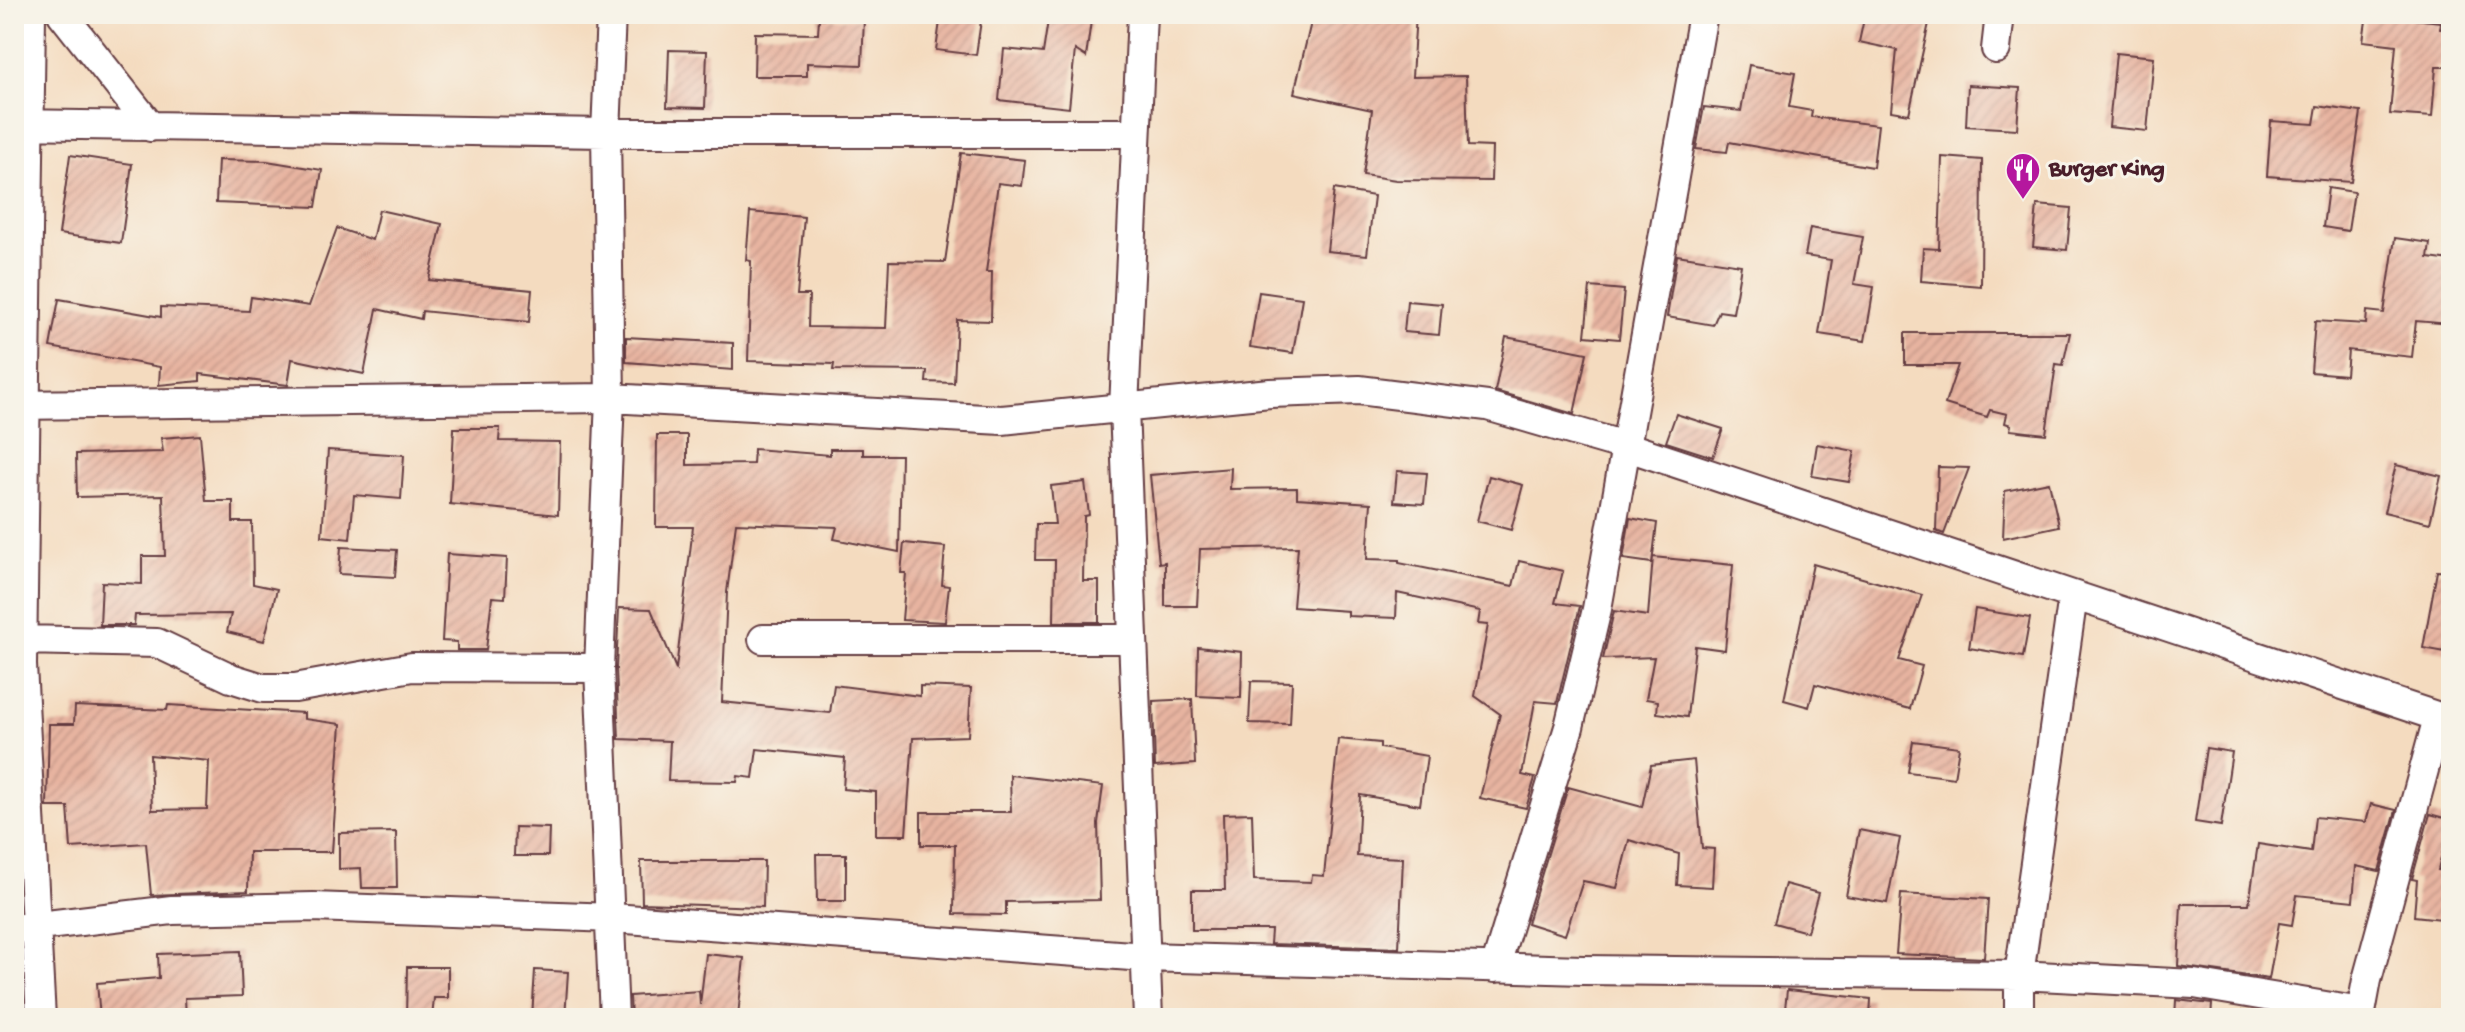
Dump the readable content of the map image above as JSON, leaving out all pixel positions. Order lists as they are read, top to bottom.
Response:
{
  "places": {
    "restaurant": ["Burger King"]
  }
}
